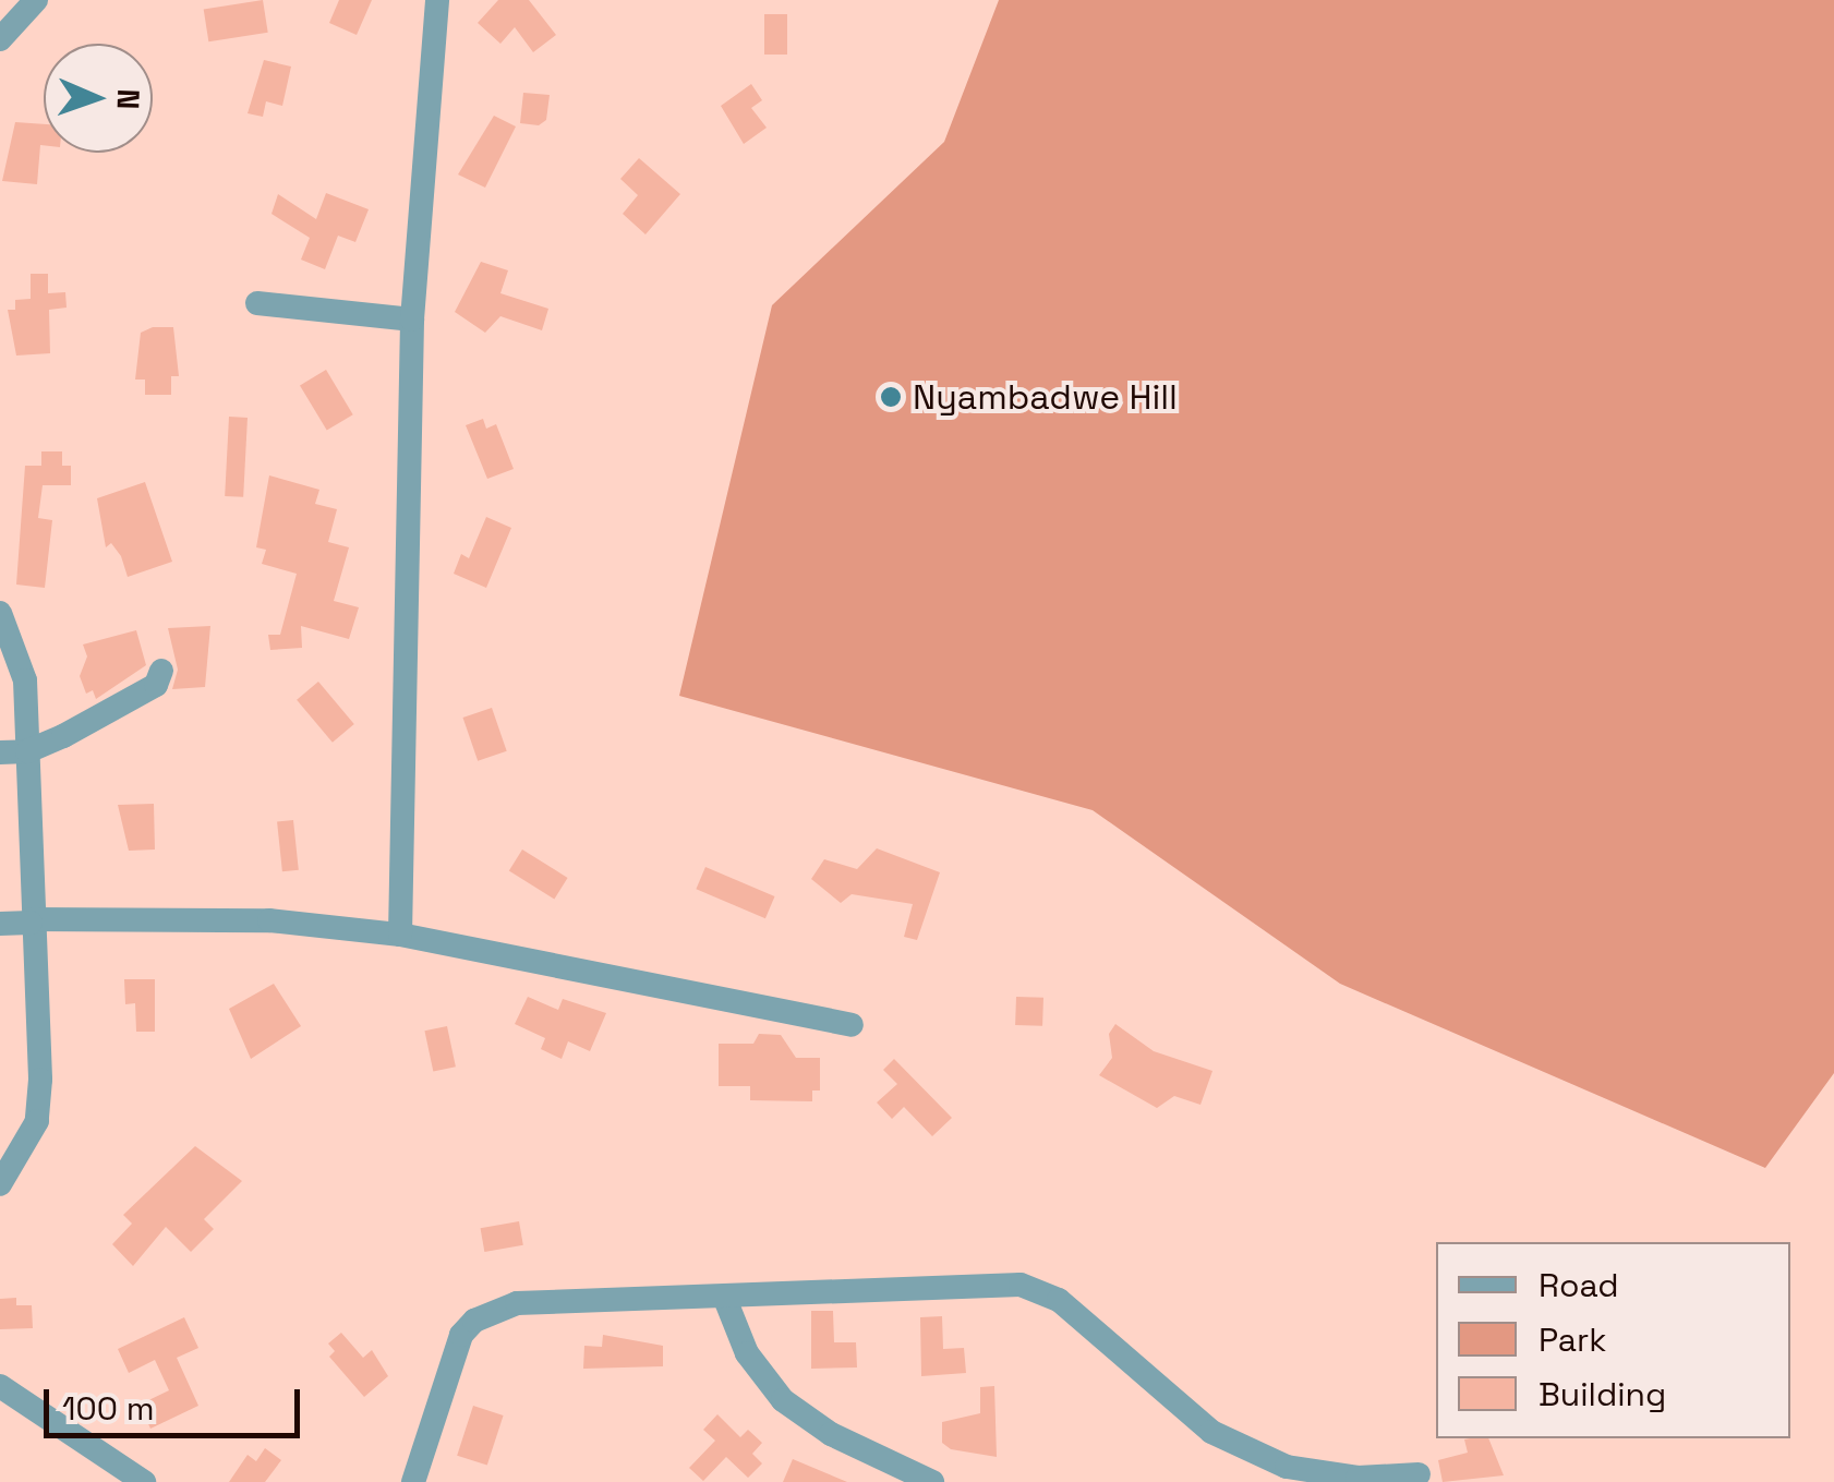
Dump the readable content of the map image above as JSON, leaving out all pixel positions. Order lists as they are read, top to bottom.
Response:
{
  "places": ["Nyambadwe Hill"],
  "legend": ["Road", "Park", "Building"],
  "scale_bar": "100 m",
  "north": "right"
}
